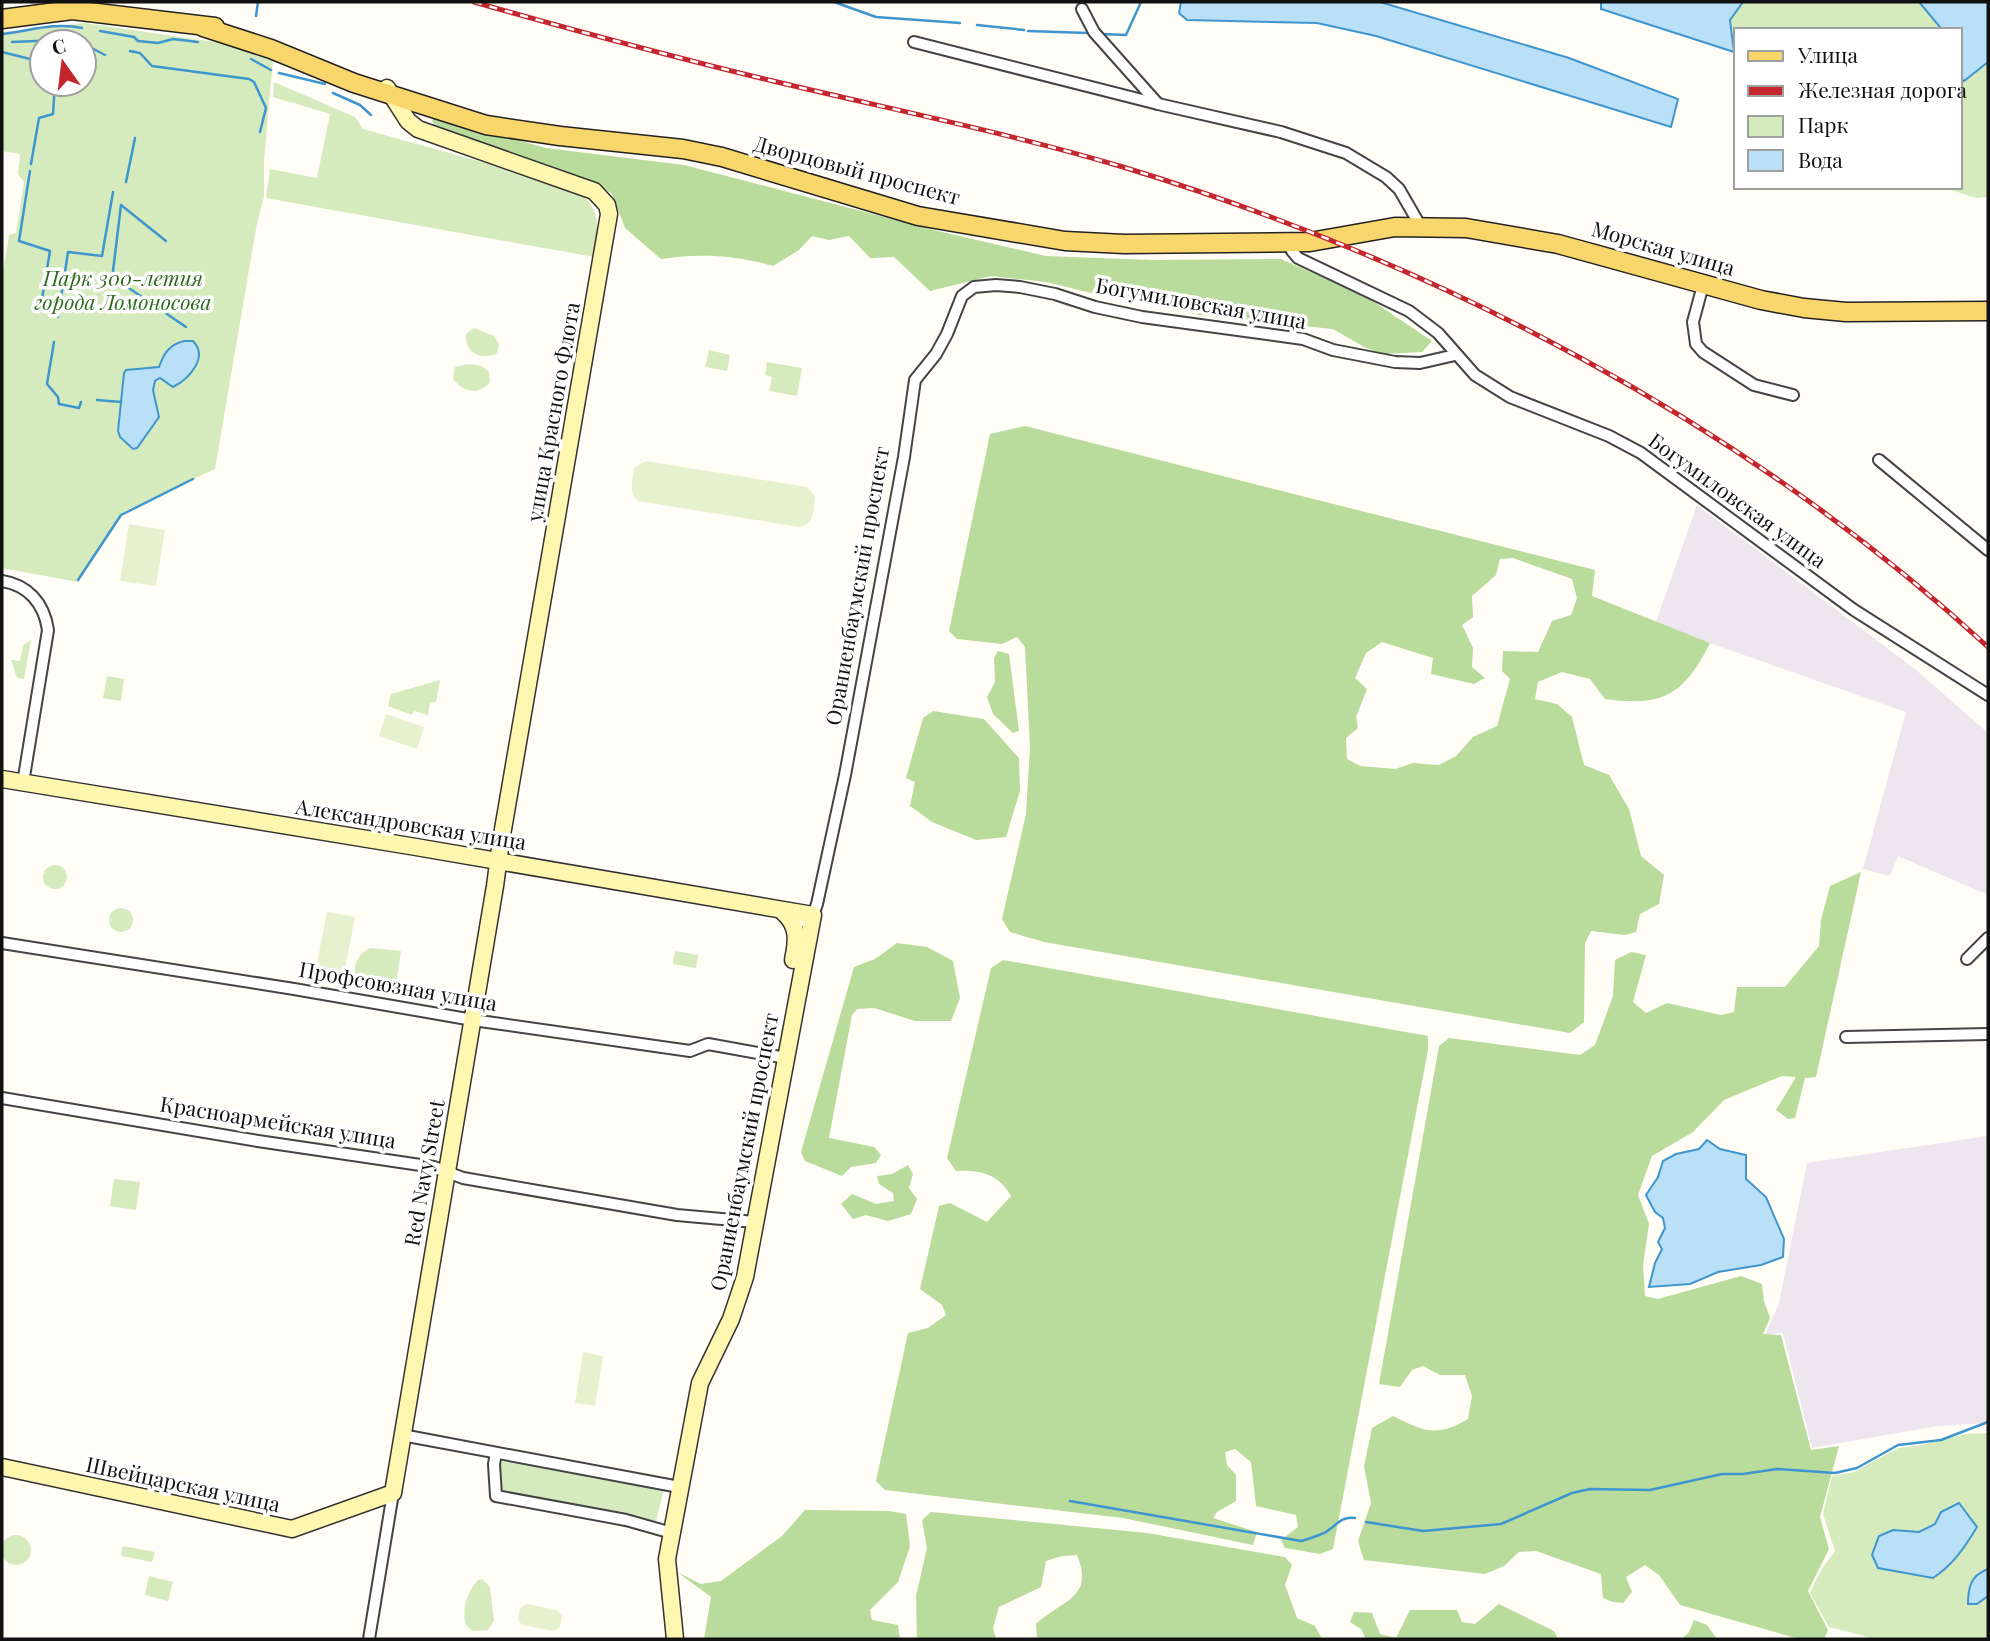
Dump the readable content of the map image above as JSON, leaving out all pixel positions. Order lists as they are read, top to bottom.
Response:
{
  "streets": {
    "main road": [
      "Дворцовый проспект",
      "Морская улица",
      "улица Красного Флота",
      "Ораниенбаумский проспект",
      "Александровская улица",
      "Red Navy Street",
      "Швейцарская улица"
    ],
    "street": ["Богумиловская улица", "Профсоюзная улица", "Красноармейская улица"]
  },
  "crossings": [
    ["Дворцовый проспект", "Морская улица"],
    ["Дворцовый проспект", "Богумиловская улица"],
    ["Дворцовый проспект", "улица Красного Флота"],
    ["Богумиловская улица", "Ораниенбаумский проспект"],
    ["улица Красного Флота", "Александровская улица"],
    ["улица Красного Флота", "Red Navy Street"],
    ["Ораниенбаумский проспект", "Александровская улица"],
    ["Ораниенбаумский проспект", "Профсоюзная улица"],
    ["Ораниенбаумский проспект", "Красноармейская улица"],
    ["Александровская улица", "Red Navy Street"],
    ["Профсоюзная улица", "Red Navy Street"],
    ["Красноармейская улица", "Red Navy Street"],
    ["Red Navy Street", "Швейцарская улица"]
  ],
  "parks": ["Парк 300-летия города Ломоносова"],
  "legend": [
    "Улица",
    "Железная дорога",
    "Парк",
    "Вода"
  ],
  "north": "top"
}
